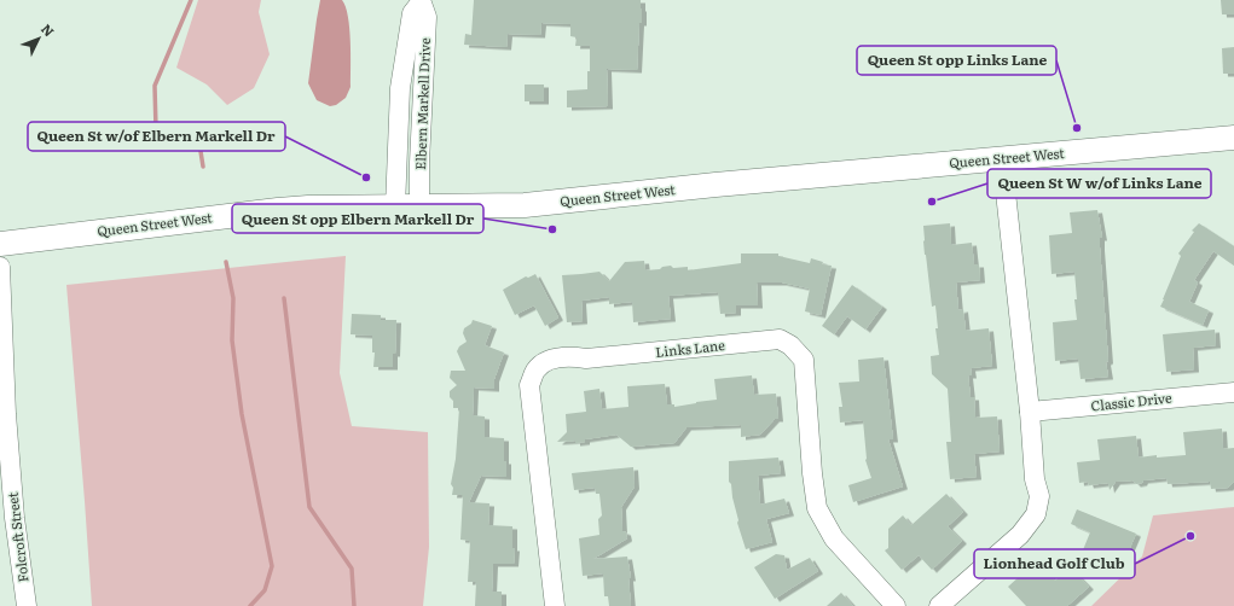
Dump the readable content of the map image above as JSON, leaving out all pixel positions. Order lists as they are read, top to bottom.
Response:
{
  "streets": {
    "main road": ["Queen Street West"],
    "street": [
      "Elbern Markell Drive",
      "Links Lane",
      "Classic Drive",
      "Folcroft Street"
    ]
  },
  "crossings": [
    ["Elbern Markell Drive", "Queen Street West"]
  ],
  "places": [
    "Queen St opp Links Lane",
    "Queen St w/of Elbern Markell Dr",
    "Queen St W w/of Links Lane",
    "Queen St opp Elbern Markell Dr",
    "Lionhead Golf Club"
  ],
  "north": "top right"
}
